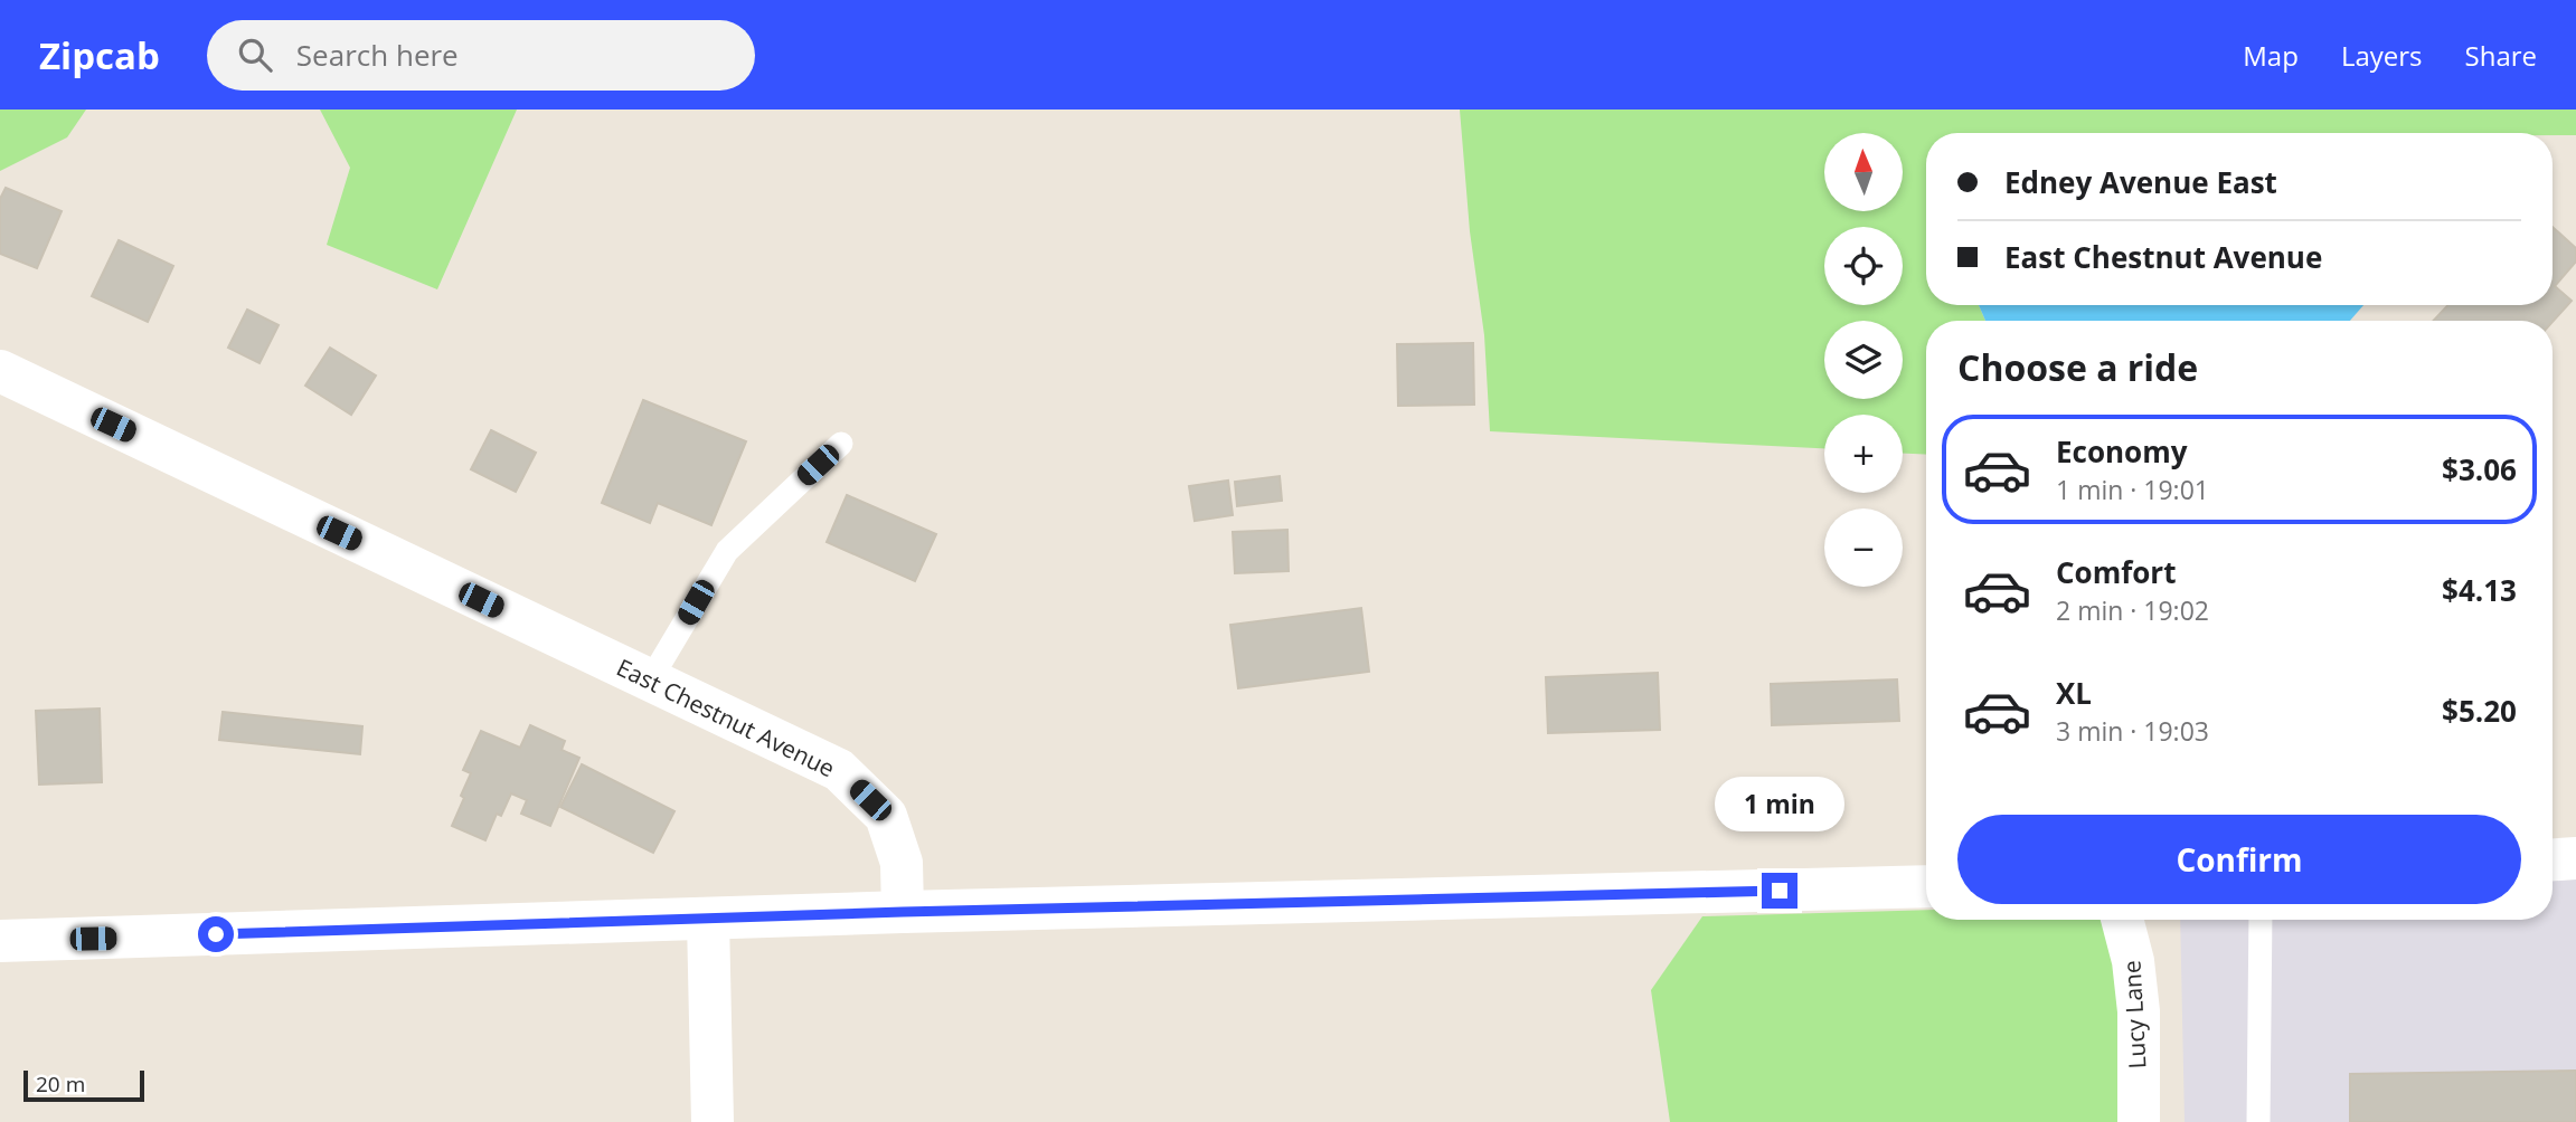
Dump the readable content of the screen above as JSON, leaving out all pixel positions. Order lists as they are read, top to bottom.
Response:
{
  "streets": {
    "street": ["East Chestnut Avenue", "Lucy Lane"]
  },
  "scale_bar": "20 m",
  "north": "top",
  "page": {
    "header": "Zipcab",
    "search": "Search here",
    "nav": ["Map", "Layers", "Share"],
    "map_buttons": ["+", "−"],
    "banner": ["Edney Avenue East", "East Chestnut Avenue"],
    "heading": "Choose a ride",
    "list": [
      {
        "name": "Economy",
        "note": "1 min · 19:01",
        "value": "$3.06"
      },
      {
        "name": "Comfort",
        "note": "2 min · 19:02",
        "value": "$4.13"
      },
      {
        "name": "XL",
        "note": "3 min · 19:03",
        "value": "$5.20"
      }
    ],
    "bubble": "1 min",
    "buttons": "Confirm",
    "scale": "20 m"
  }
}
